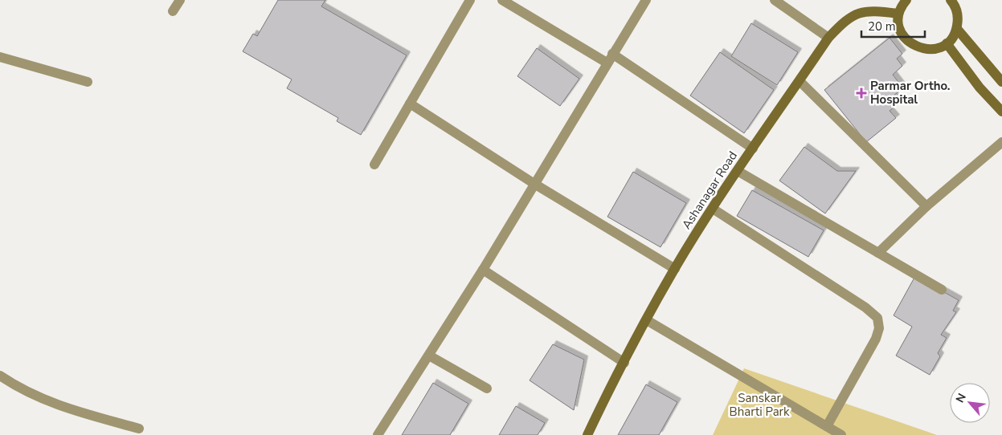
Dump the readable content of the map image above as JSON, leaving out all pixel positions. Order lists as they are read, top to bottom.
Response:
{
  "streets": {
    "main road": ["Ashanagar Road"]
  },
  "parks": ["Sanskar Bharti Park"],
  "places": {
    "health": ["Parmar Ortho. Hospital"]
  },
  "scale_bar": "20 m",
  "north": "top left"
}
